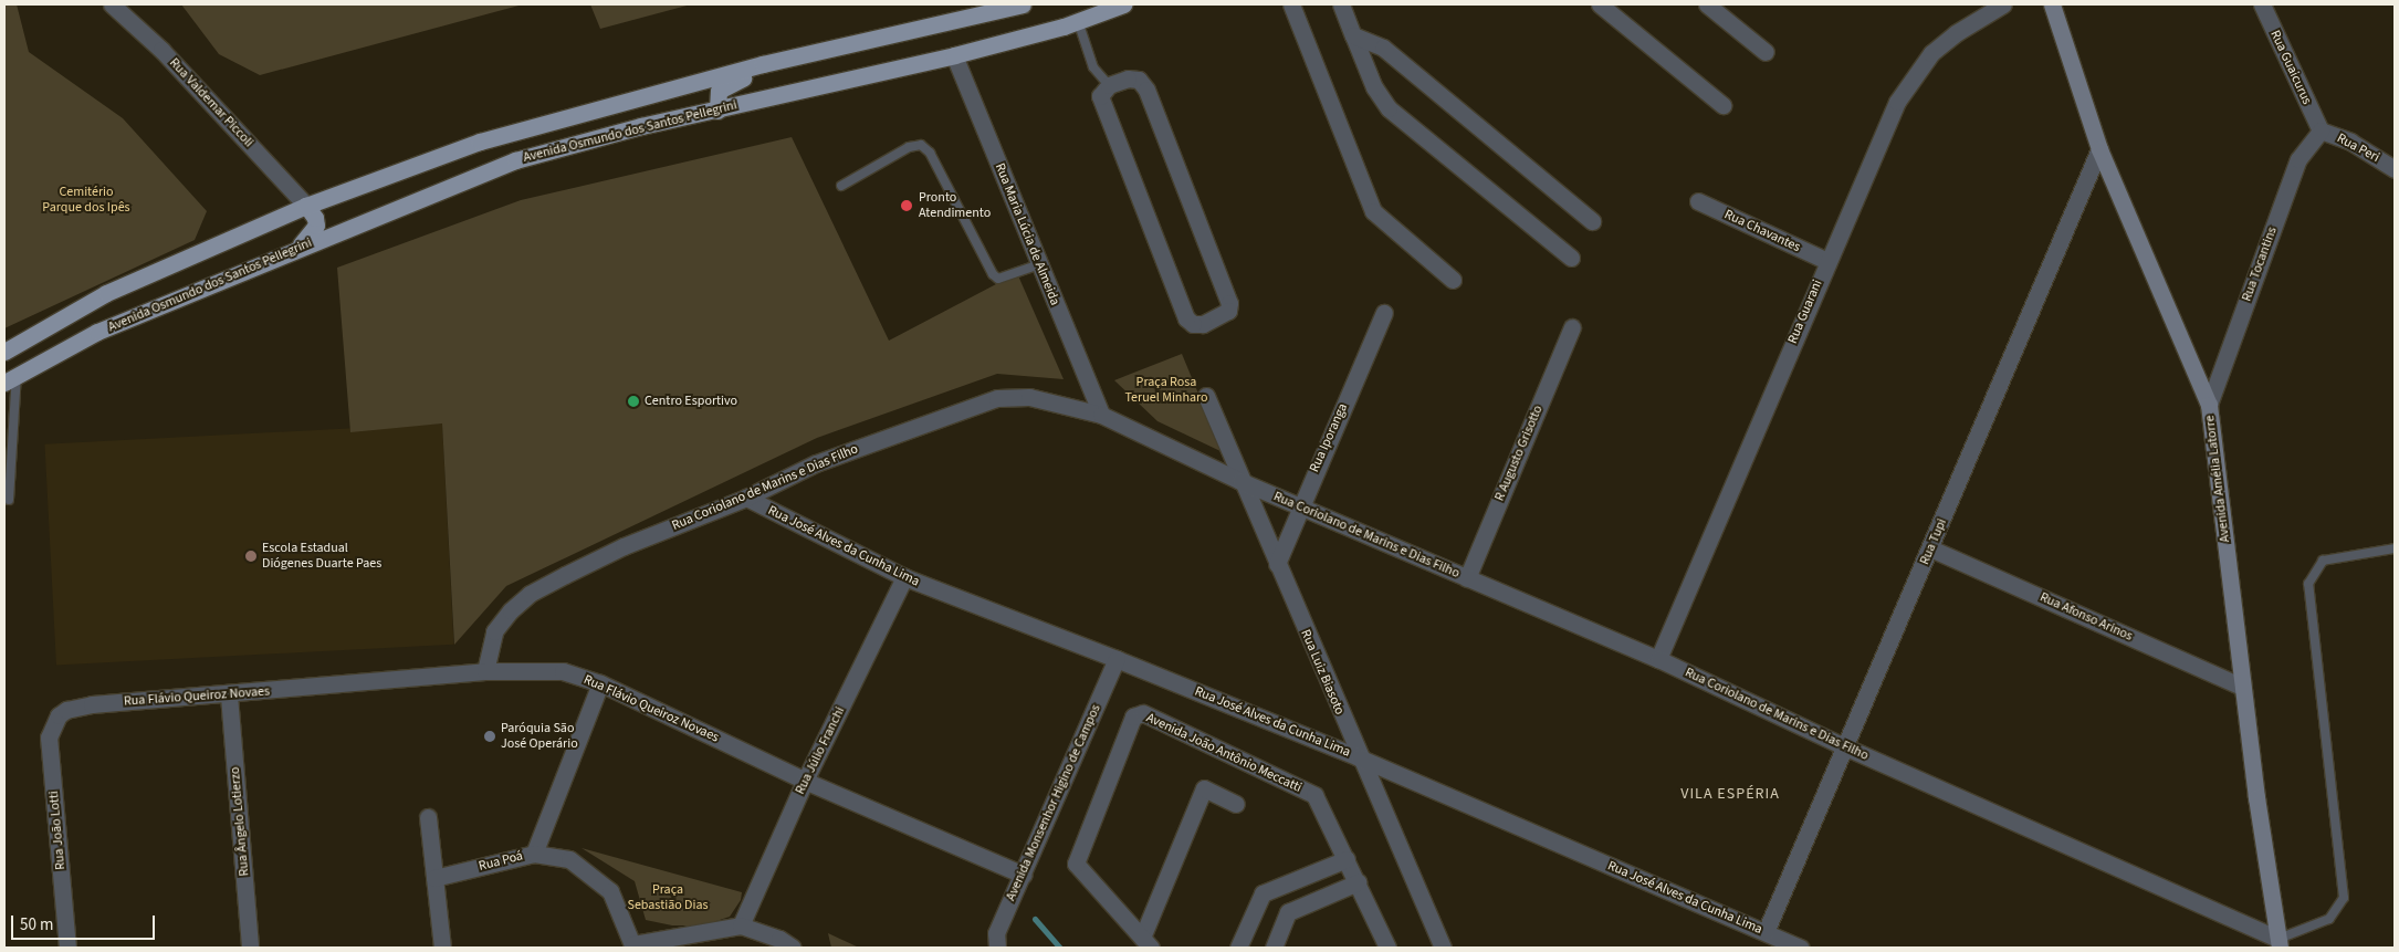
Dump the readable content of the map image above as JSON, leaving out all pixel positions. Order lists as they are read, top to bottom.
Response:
{
  "streets": {
    "main road": ["Avenida Osmundo dos Santos Pellegrini", "Avenida Amélia Latorre"],
    "street": [
      "Rua Guaicurus",
      "Rua Valdemar Piccoli",
      "Rua Peri",
      "Rua Chavantes",
      "Rua Maria Lúcia de Almeida",
      "Rua Tocantins",
      "Rua Guarani",
      "Rua Iporanga",
      "R Augusto Grisotto",
      "Rua Coriolano de Marins e Dias Filho",
      "Rua Tupi",
      "Rua José Alves da Cunha Lima",
      "Rua Afonso Arinos",
      "Rua Luiz Biasoto",
      "Rua Flávio Queiroz Novaes",
      "Rua Júlio Franchi",
      "Avenida João Antônio Meccatti",
      "Avenida Monsenhor Higino de Campos",
      "Rua Ângelo Lotierzo",
      "Rua João Lotti",
      "Rua Poá"
    ]
  },
  "crossings": [
    ["Rua Guaicurus", "Rua Peri"],
    ["Rua Guaicurus", "Rua Tocantins"],
    ["Rua Valdemar Piccoli", "Avenida Osmundo dos Santos Pellegrini"],
    ["Avenida Osmundo dos Santos Pellegrini", "Rua Maria Lúcia de Almeida"],
    ["Rua Peri", "Rua Tocantins"],
    ["Rua Chavantes", "Rua Guarani"],
    ["Rua Maria Lúcia de Almeida", "Rua Coriolano de Marins e Dias Filho"],
    ["Rua Tocantins", "Avenida Amélia Latorre"],
    ["Rua Guarani", "Rua Coriolano de Marins e Dias Filho"],
    ["Rua Iporanga", "Rua Coriolano de Marins e Dias Filho"],
    ["Rua Iporanga", "Rua Luiz Biasoto"],
    ["R Augusto Grisotto", "Rua Coriolano de Marins e Dias Filho"],
    ["Avenida Amélia Latorre", "Rua Coriolano de Marins e Dias Filho"],
    ["Avenida Amélia Latorre", "Rua Tupi"],
    ["Avenida Amélia Latorre", "Rua Afonso Arinos"],
    ["Rua Coriolano de Marins e Dias Filho", "Rua Tupi"],
    ["Rua Coriolano de Marins e Dias Filho", "Rua José Alves da Cunha Lima"],
    ["Rua Coriolano de Marins e Dias Filho", "Rua Luiz Biasoto"],
    ["Rua Coriolano de Marins e Dias Filho", "Rua Flávio Queiroz Novaes"],
    ["Rua Tupi", "Rua José Alves da Cunha Lima"],
    ["Rua Tupi", "Rua Afonso Arinos"],
    ["Rua José Alves da Cunha Lima", "Rua Luiz Biasoto"],
    ["Rua José Alves da Cunha Lima", "Rua Júlio Franchi"],
    ["Rua José Alves da Cunha Lima", "Avenida Monsenhor Higino de Campos"],
    ["Rua Flávio Queiroz Novaes", "Rua Júlio Franchi"],
    ["Rua Flávio Queiroz Novaes", "Avenida Monsenhor Higino de Campos"],
    ["Rua Flávio Queiroz Novaes", "Rua Ângelo Lotierzo"],
    ["Rua Flávio Queiroz Novaes", "Rua João Lotti"]
  ],
  "districts": ["VILA ESPÉRIA"],
  "parks": ["Cemitério Parque dos Ipês", "Praça Rosa Teruel Minharo", "Praça Sebastião Dias"],
  "places": [
    "Pronto Atendimento",
    "Centro Esportivo",
    "Escola Estadual Diógenes Duarte Paes",
    "Paróquia São José Operário"
  ],
  "scale_bar": "50 m"
}
